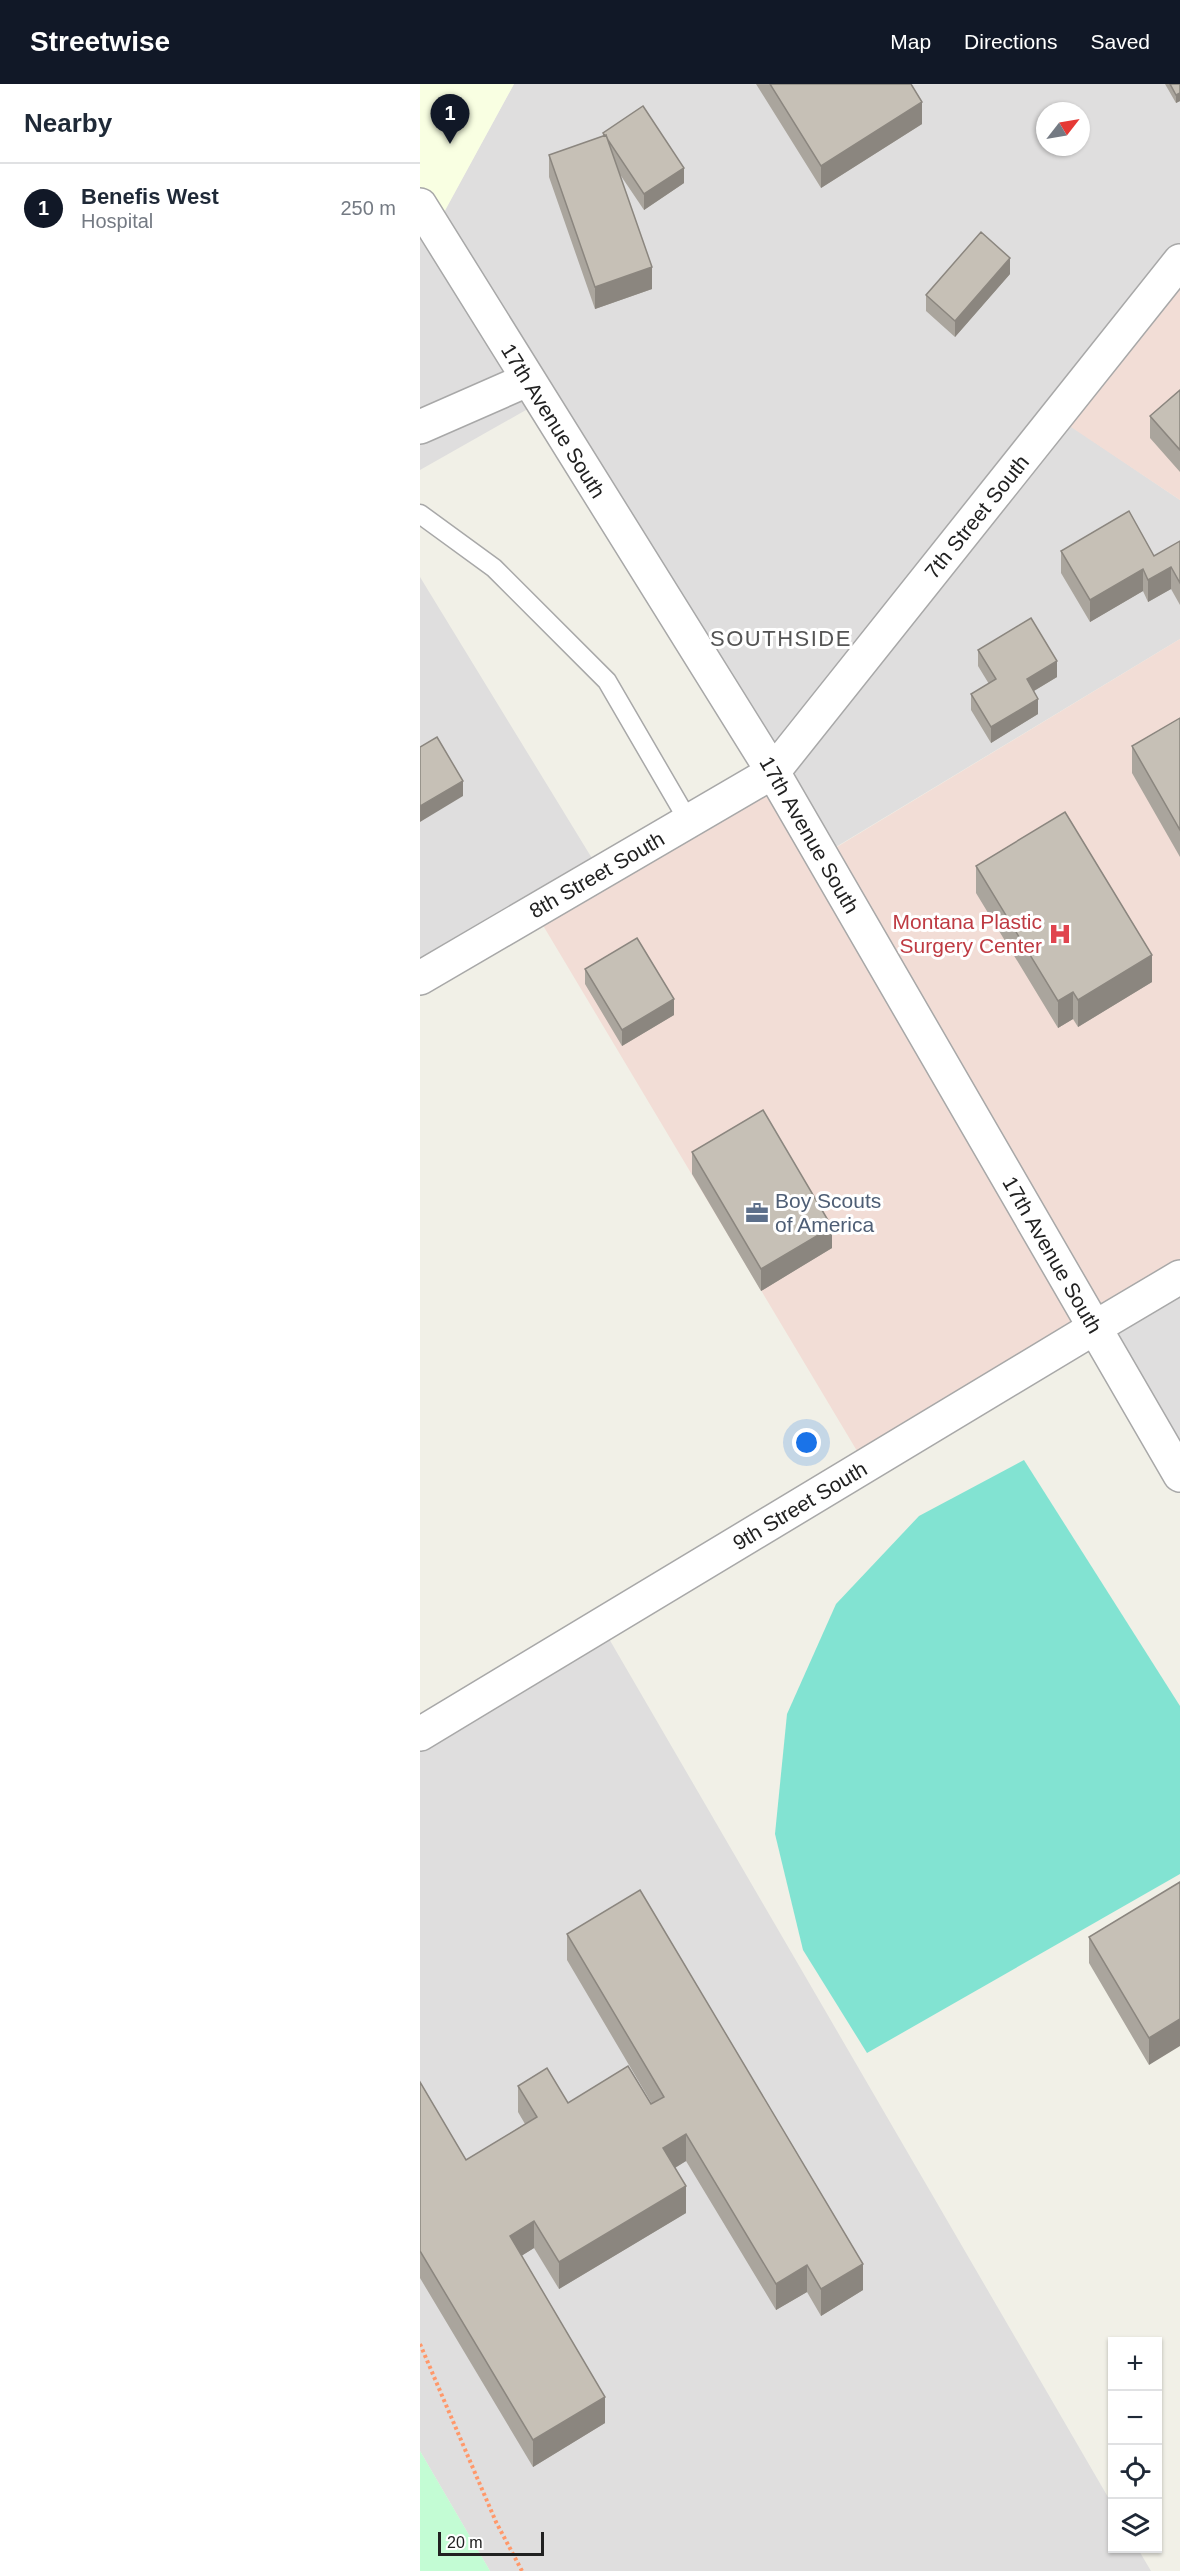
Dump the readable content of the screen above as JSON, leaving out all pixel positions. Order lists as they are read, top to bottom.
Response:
{
  "streets": {
    "street": [
      "17th Avenue South",
      "7th Street South",
      "8th Street South",
      "9th Street South"
    ]
  },
  "crossings": [
    ["17th Avenue South", "7th Street South"],
    ["17th Avenue South", "8th Street South"],
    ["17th Avenue South", "9th Street South"],
    ["7th Street South", "8th Street South"]
  ],
  "districts": ["SOUTHSIDE"],
  "places": {
    "hospital": ["Montana Plastic Surgery Center"],
    "office": ["Boy Scouts of America"]
  },
  "scale_bar": "20 m",
  "north": "top right",
  "page": {
    "header": "Streetwise",
    "nav": ["Map", "Directions", "Saved"],
    "heading": "Nearby",
    "pins": "1",
    "list": [
      {
        "mark": "1",
        "name": "Benefis West",
        "note": "Hospital",
        "value": "250 m"
      }
    ],
    "map_buttons": ["+", "−"],
    "scale": "20 m"
  }
}
